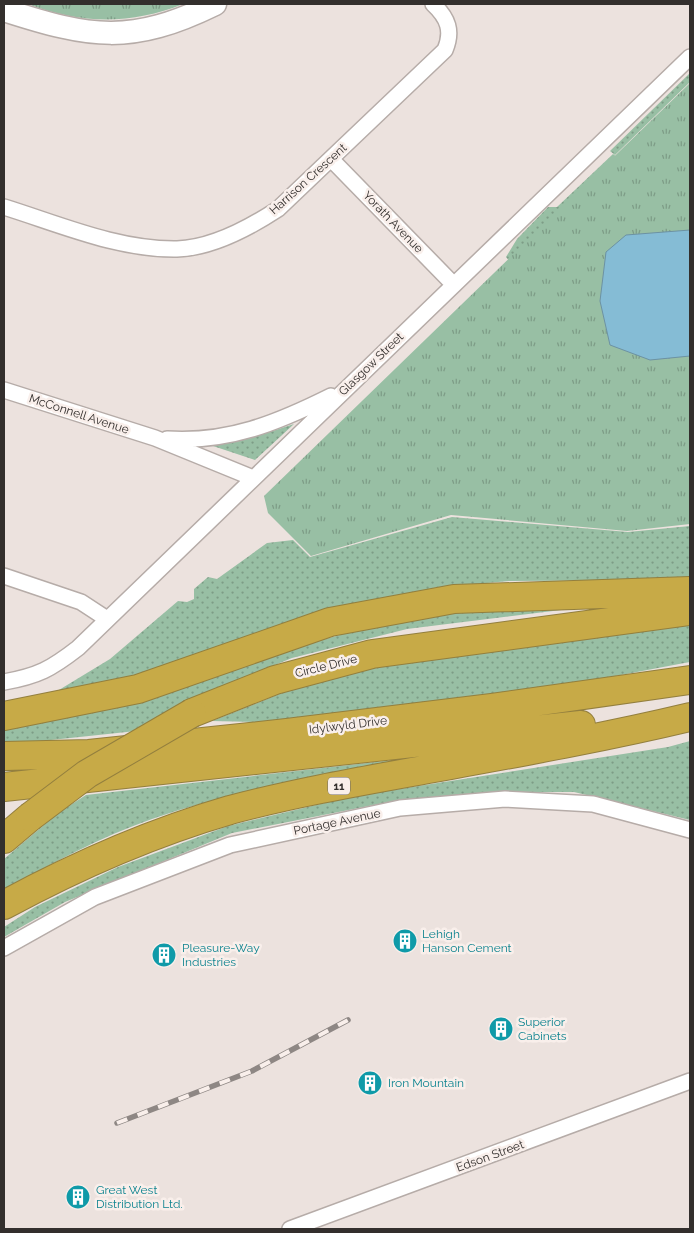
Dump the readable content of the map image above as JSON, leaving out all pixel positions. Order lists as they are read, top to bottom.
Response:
{
  "streets": {
    "highway": ["Circle Drive", "Idylwyld Drive", "11"],
    "street": [
      "Harrison Crescent",
      "Yorath Avenue",
      "Glasgow Street",
      "McConnell Avenue",
      "Portage Avenue",
      "Edson Street"
    ]
  },
  "crossings": [
    ["Harrison Crescent", "Yorath Avenue"],
    ["Yorath Avenue", "Glasgow Street"],
    ["Glasgow Street", "McConnell Avenue"],
    ["Idylwyld Drive", "11"]
  ],
  "places": {
    "building": [
      "Lehigh Hanson Cement",
      "Pleasure-Way Industries",
      "Superior Cabinets",
      "Iron Mountain",
      "Great West Distribution Ltd."
    ]
  }
}
